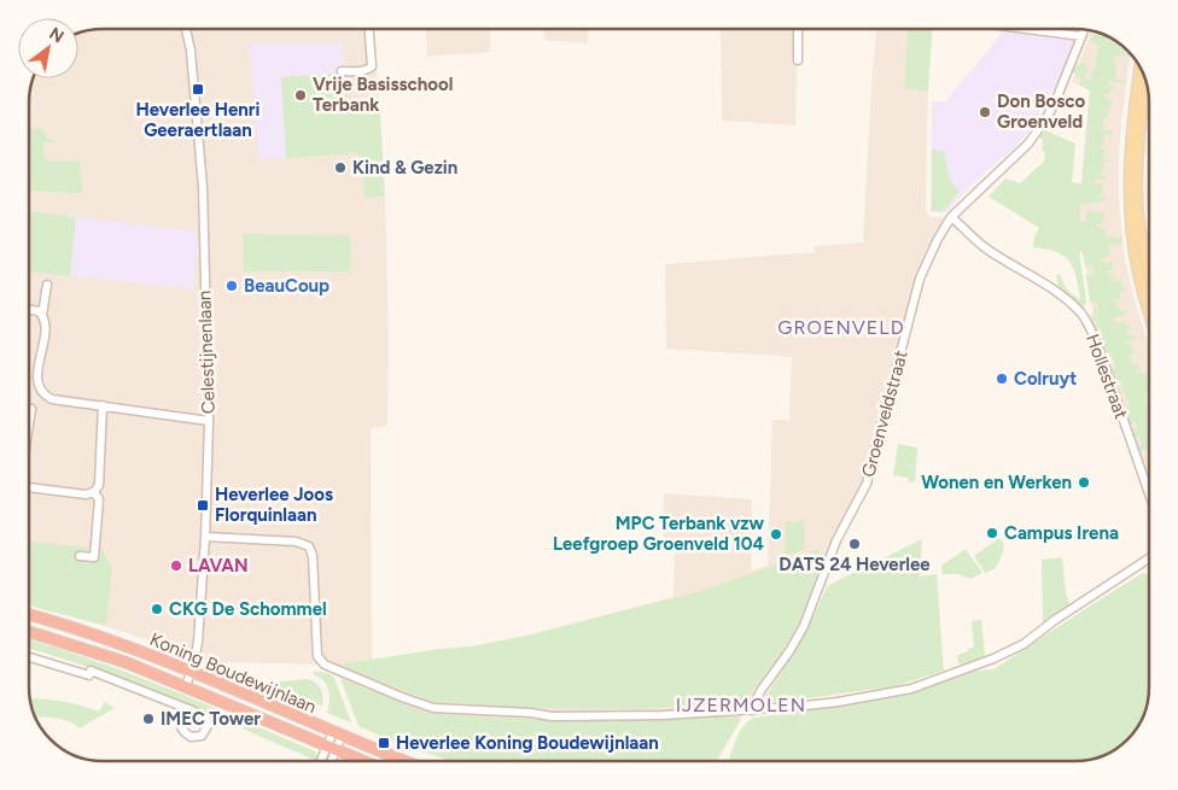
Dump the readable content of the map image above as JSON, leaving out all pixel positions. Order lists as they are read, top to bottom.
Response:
{
  "streets": {
    "highway": ["Koning Boudewijnlaan"],
    "street": ["Celestijnenlaan", "Hollestraat", "Groenveldstraat"]
  },
  "crossings": [
    ["Celestijnenlaan", "Koning Boudewijnlaan"],
    ["Hollestraat", "Groenveldstraat"]
  ],
  "districts": ["GROENVELD", "IJZERMOLEN"],
  "places": {
    "transit": ["Heverlee Henri Geeraertlaan", "Heverlee Joos Florquinlaan", "Heverlee Koning Boudewijnlaan"],
    "other": [
      "Vrije Basisschool Terbank",
      "Don Bosco Groenveld",
      "Kind & Gezin",
      "BeauCoup",
      "Colruyt",
      "Wonen en Werken",
      "Campus Irena",
      "MPC Terbank vzw Leefgroep Groenveld 104",
      "DATS 24 Heverlee",
      "LAVAN",
      "CKG De Schommel",
      "IMEC Tower"
    ]
  },
  "north": "top right"
}
